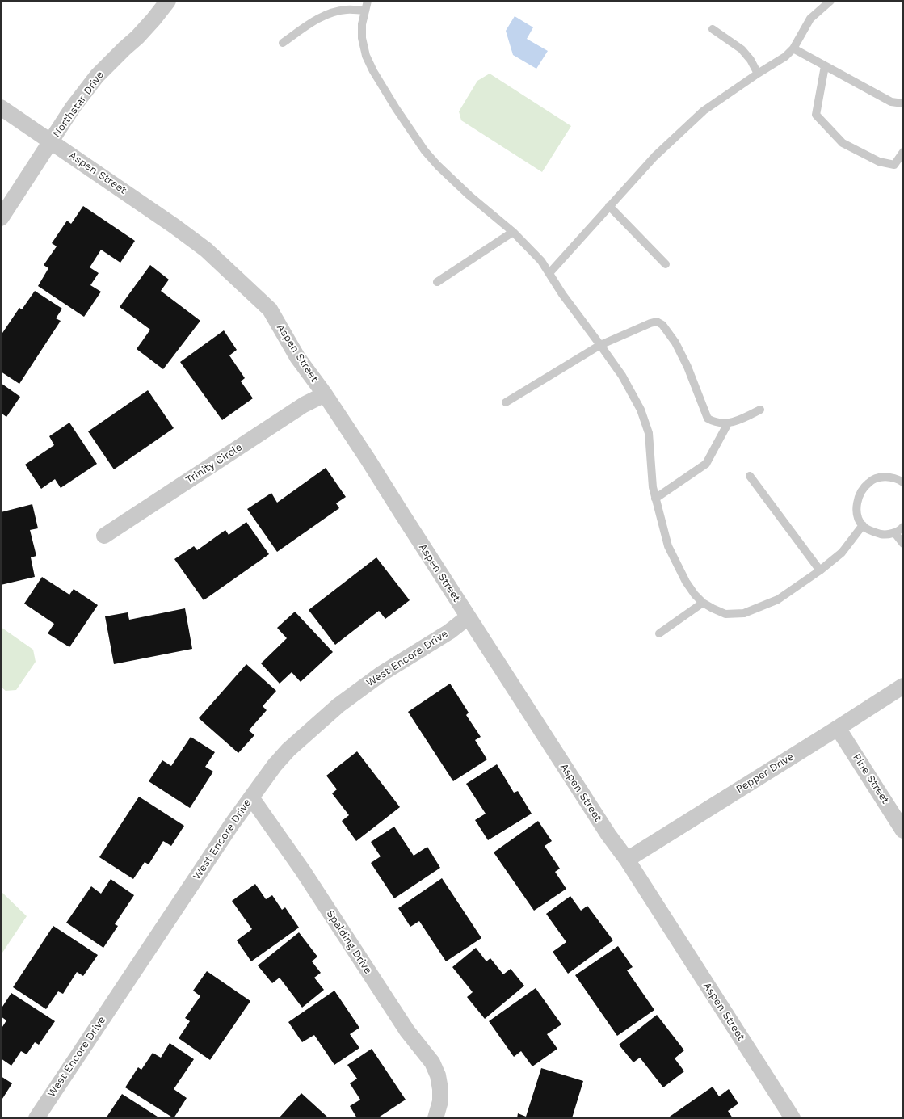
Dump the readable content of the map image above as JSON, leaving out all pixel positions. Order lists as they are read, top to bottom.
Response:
{
  "streets": {
    "street": [
      "Northstar Drive",
      "Aspen Street",
      "Trinity Circle",
      "West Encore Drive",
      "Pepper Drive",
      "Pine Street",
      "Spalding Drive"
    ]
  },
  "crossings": [
    ["Northstar Drive", "Aspen Street"],
    ["Aspen Street", "Trinity Circle"],
    ["Aspen Street", "West Encore Drive"],
    ["Aspen Street", "Pepper Drive"],
    ["West Encore Drive", "Spalding Drive"],
    ["Pepper Drive", "Pine Street"]
  ]
}
